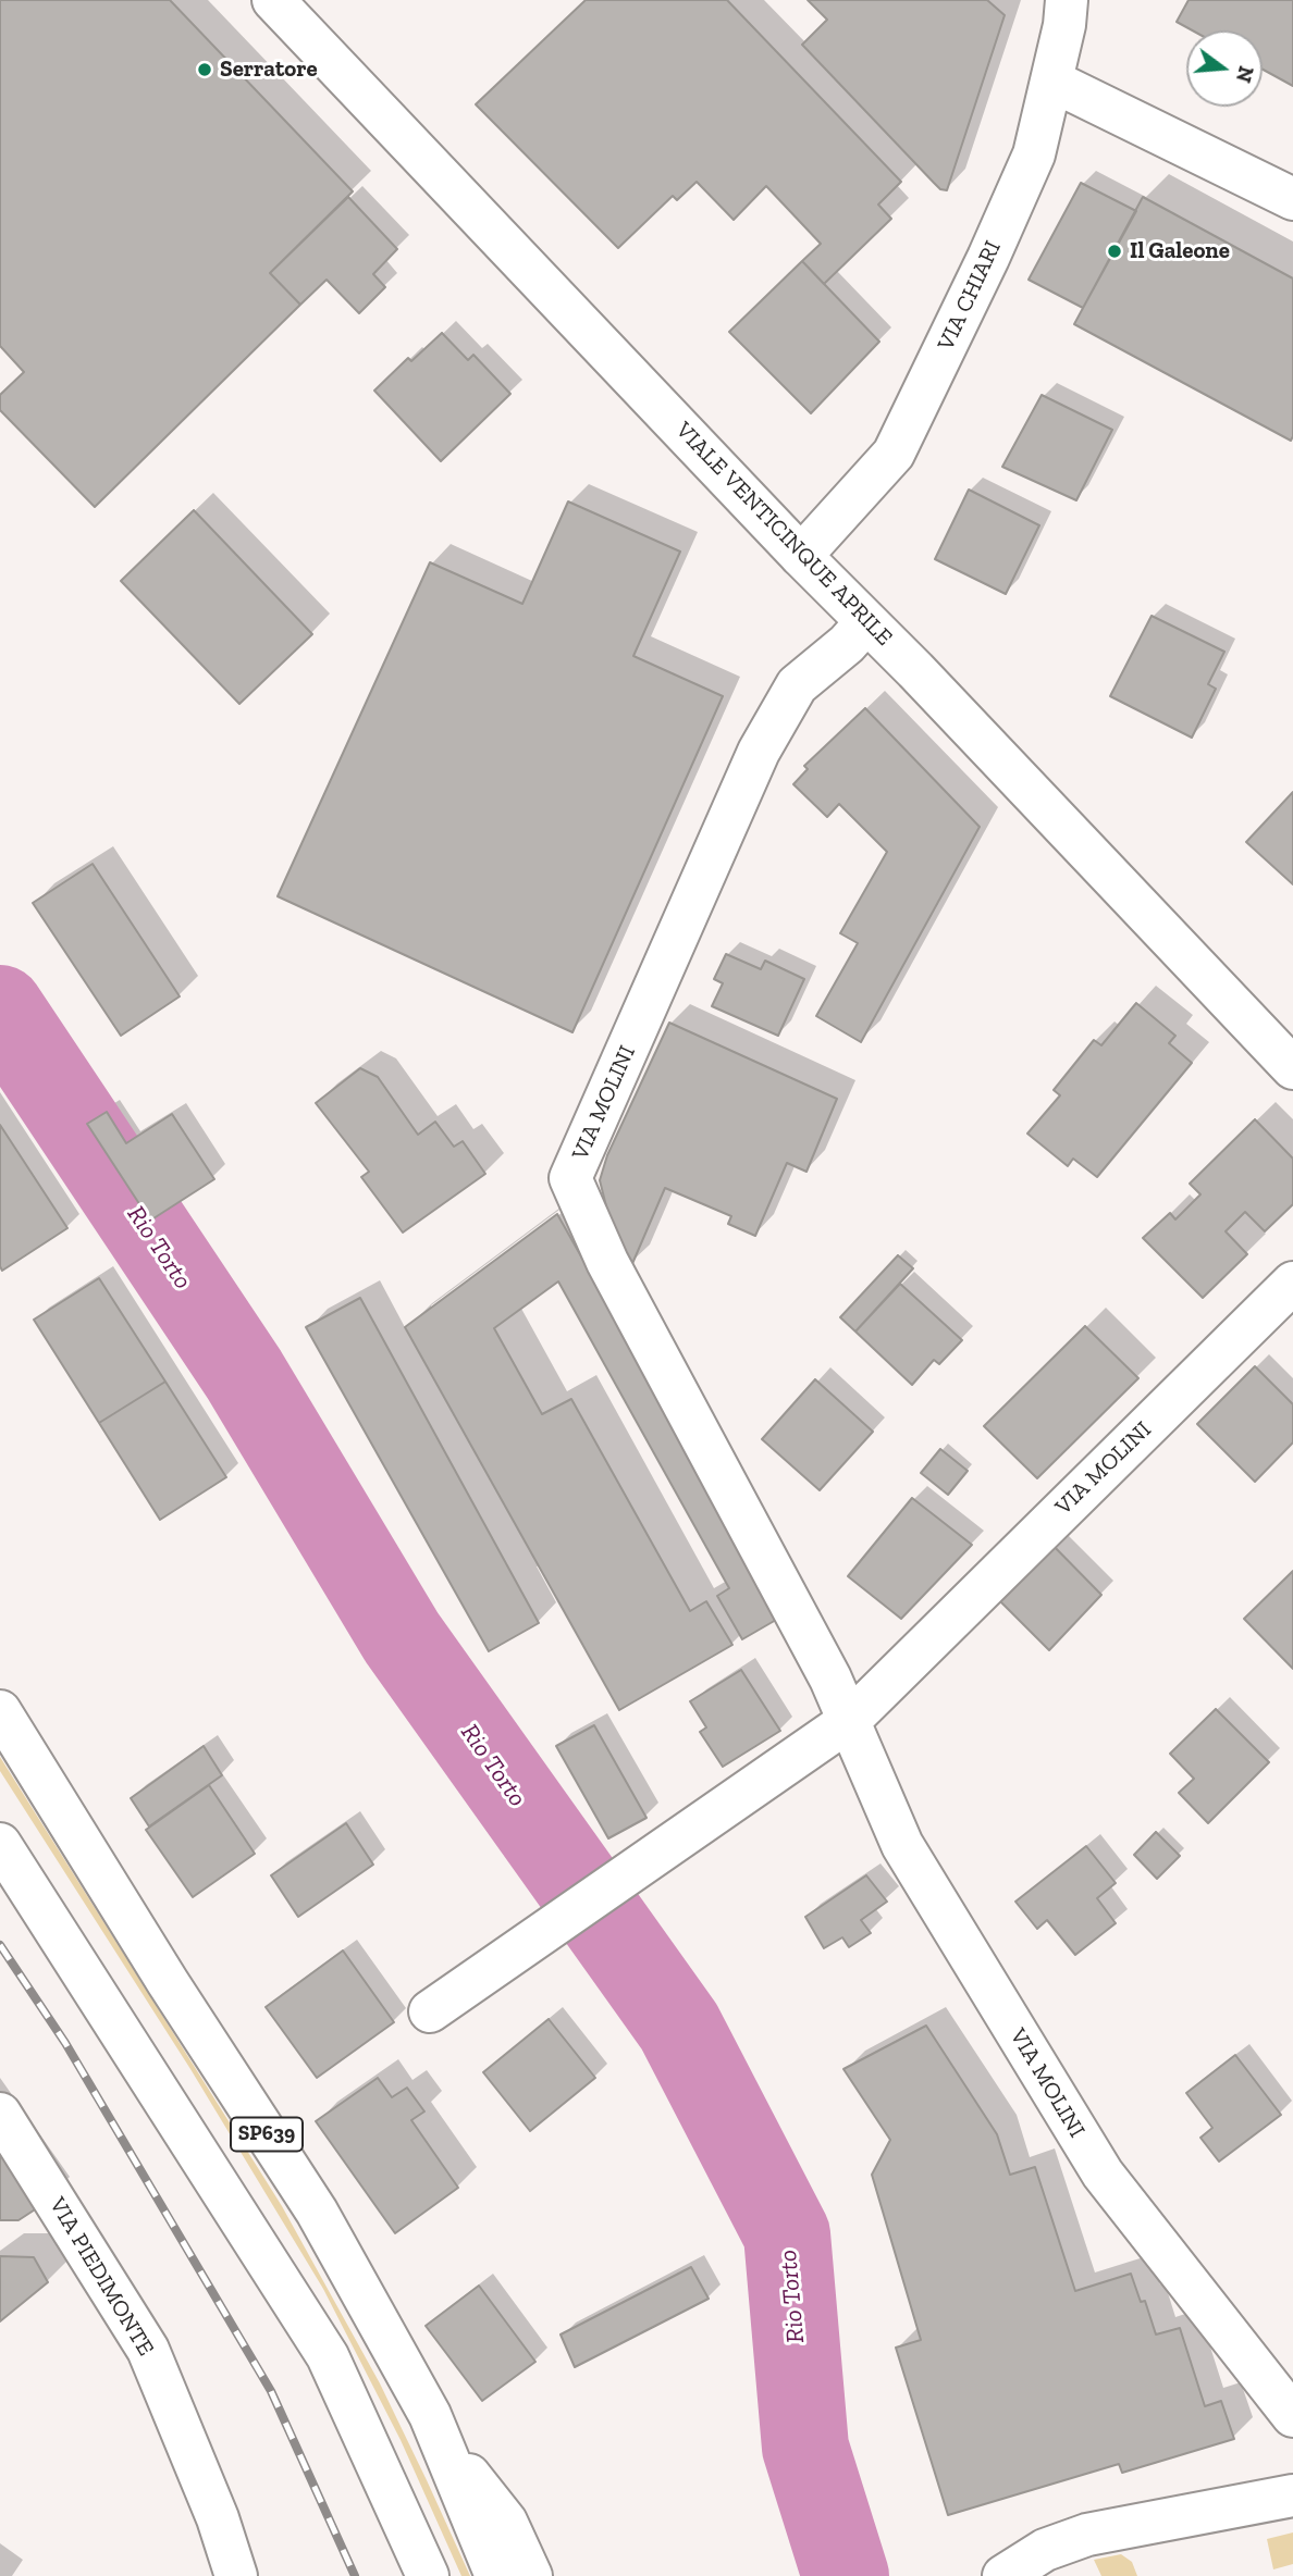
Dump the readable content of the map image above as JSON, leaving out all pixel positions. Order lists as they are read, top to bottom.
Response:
{
  "streets": {
    "street": [
      "VIA CHIARI",
      "VIALE VENTICINQUE APRILE",
      "VIA MOLINI",
      "SP639",
      "VIA PIEDIMONTE"
    ]
  },
  "crossings": [
    ["VIA CHIARI", "VIALE VENTICINQUE APRILE"],
    ["VIALE VENTICINQUE APRILE", "VIA MOLINI"]
  ],
  "water": ["Rio Torto"],
  "places": ["Serratore", "Il Galeone"],
  "north": "right"
}
